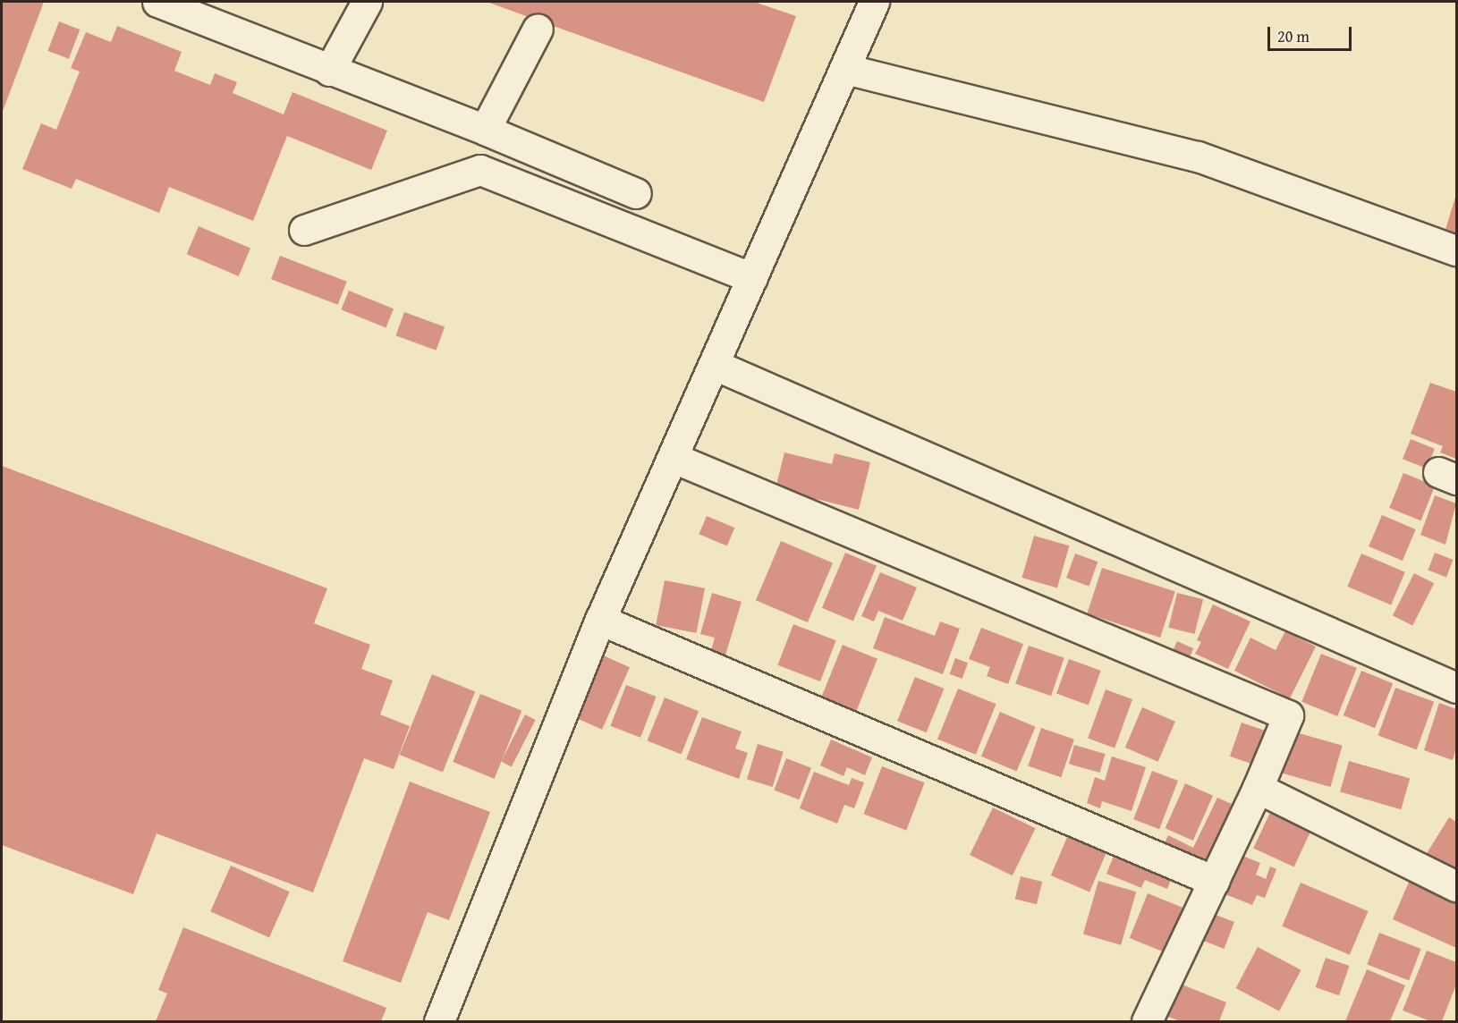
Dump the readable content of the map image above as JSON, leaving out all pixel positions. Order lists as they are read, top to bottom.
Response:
{
  "scale_bar": "20 m"
}
